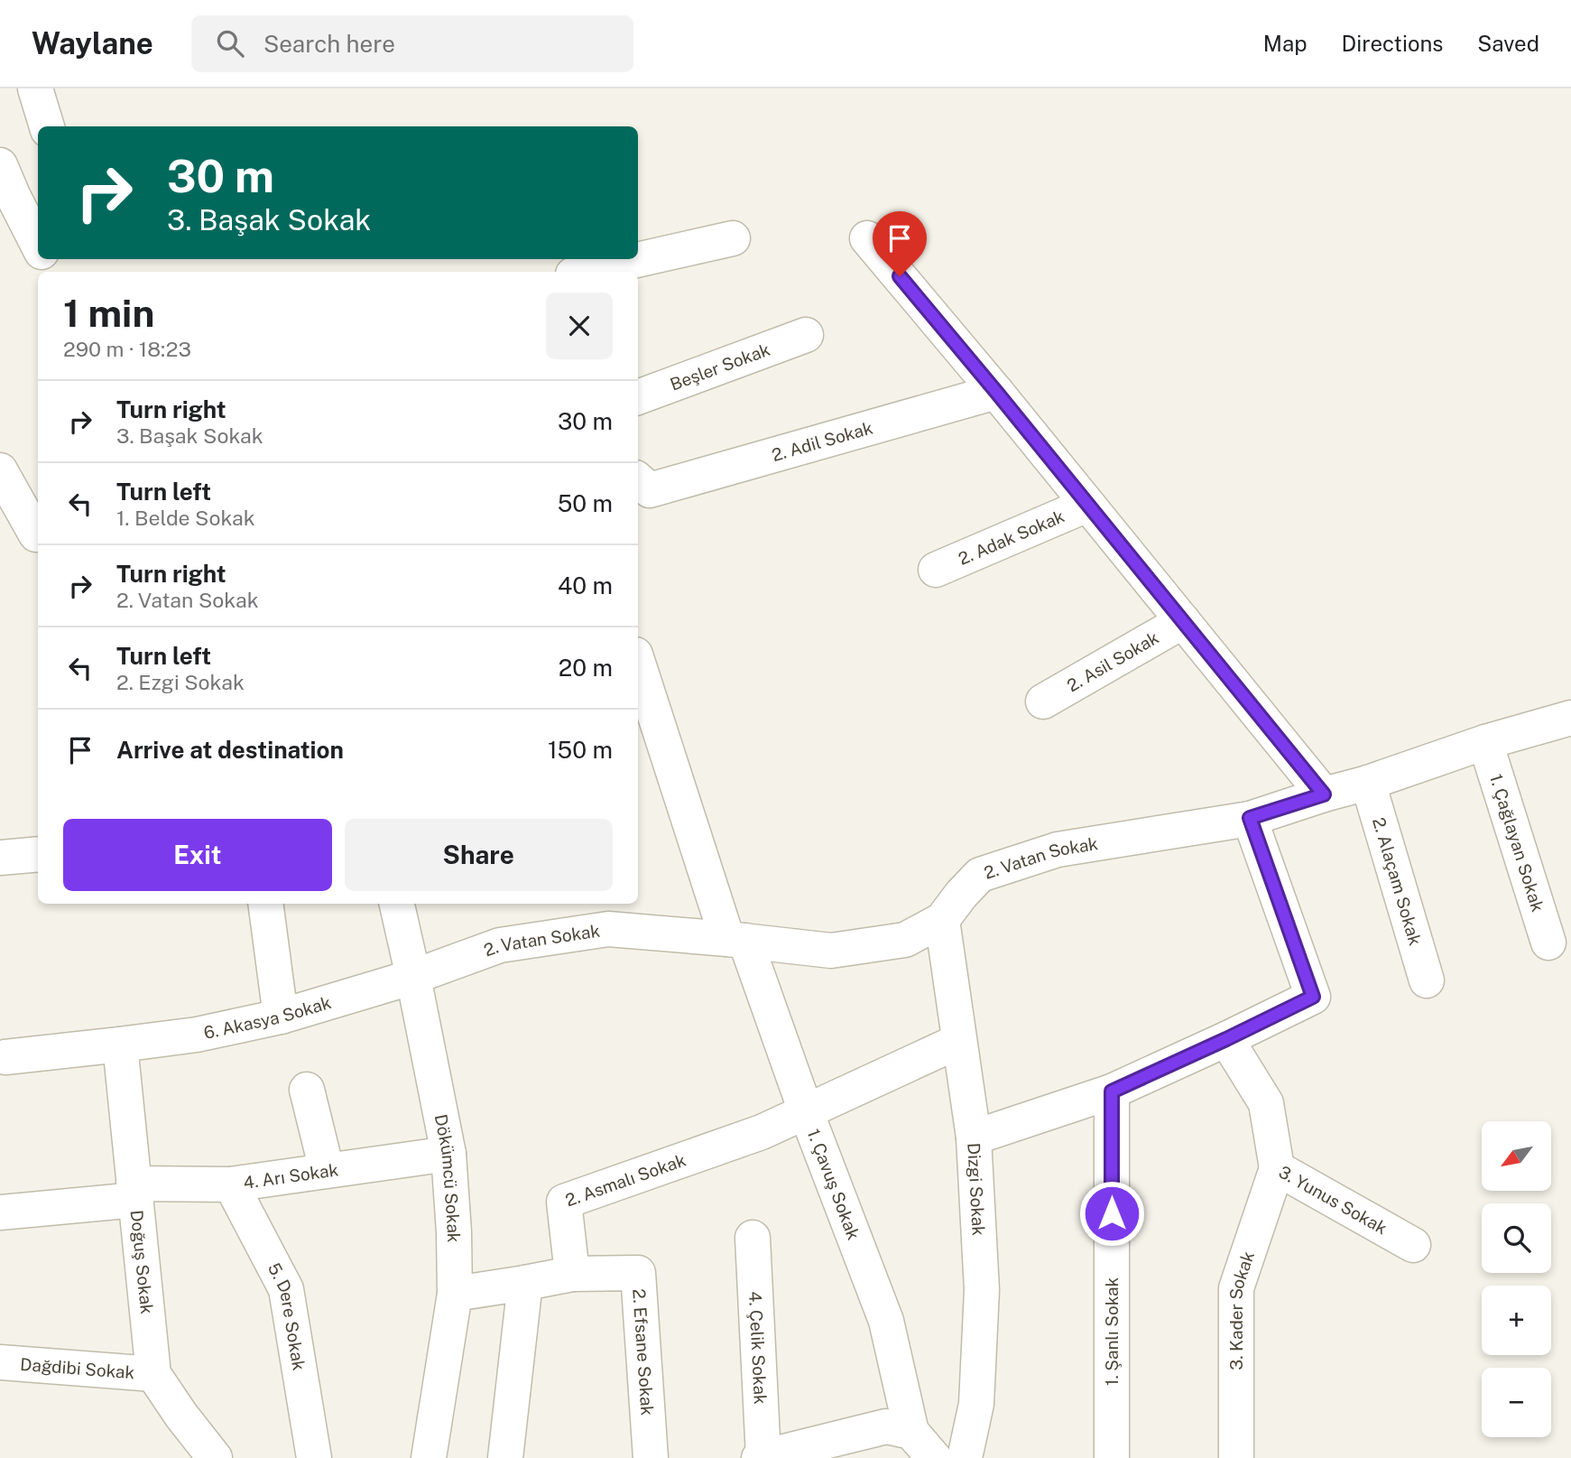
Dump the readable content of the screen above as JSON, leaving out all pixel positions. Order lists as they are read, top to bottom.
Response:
{
  "streets": {
    "street": [
      "Beşler Sokak",
      "2. Adil Sokak",
      "2. Adak Sokak",
      "2. Asil Sokak",
      "1. Çağlayan Sokak",
      "2. Vatan Sokak",
      "2. Alaçam Sokak",
      "6. Akasya Sokak",
      "4. Arı Sokak",
      "Dökümcü Sokak",
      "2. Asmalı Sokak",
      "1. Çavuş Sokak",
      "Dizgi Sokak",
      "3. Yunus Sokak",
      "Doğuş Sokak",
      "3. Kader Sokak",
      "5. Dere Sokak",
      "1. Şanlı Sokak",
      "4. Çelik Sokak",
      "2. Efsane Sokak",
      "Dağdibi Sokak"
    ]
  },
  "crossings": [
    ["1. Çağlayan Sokak", "2. Vatan Sokak"],
    ["2. Vatan Sokak", "2. Alaçam Sokak"],
    ["2. Vatan Sokak", "6. Akasya Sokak"],
    ["2. Vatan Sokak", "Dökümcü Sokak"],
    ["2. Vatan Sokak", "1. Çavuş Sokak"],
    ["2. Vatan Sokak", "Dizgi Sokak"],
    ["6. Akasya Sokak", "Dökümcü Sokak"],
    ["6. Akasya Sokak", "Doğuş Sokak"],
    ["4. Arı Sokak", "Dökümcü Sokak"],
    ["4. Arı Sokak", "Doğuş Sokak"],
    ["4. Arı Sokak", "5. Dere Sokak"],
    ["2. Asmalı Sokak", "1. Çavuş Sokak"],
    ["2. Asmalı Sokak", "Dizgi Sokak"],
    ["2. Asmalı Sokak", "2. Efsane Sokak"],
    ["3. Yunus Sokak", "3. Kader Sokak"],
    ["Doğuş Sokak", "Dağdibi Sokak"]
  ],
  "north": "bottom left",
  "page": {
    "header": "Waylane",
    "search": "Search here",
    "nav": ["Map", "Directions", "Saved"],
    "turn": ["30 m", "3. Başak Sokak"],
    "heading": ["1 min", "290 m · 18:23"],
    "list": [
      {
        "name": "Turn right",
        "note": "3. Başak Sokak",
        "value": "30 m"
      },
      {
        "name": "Turn left",
        "note": "1. Belde Sokak",
        "value": "50 m"
      },
      {
        "name": "Turn right",
        "note": "2. Vatan Sokak",
        "value": "40 m"
      },
      {
        "name": "Turn left",
        "note": "2. Ezgi Sokak",
        "value": "20 m"
      },
      {
        "name": "Arrive at destination",
        "value": "150 m"
      }
    ],
    "buttons": ["Exit", "Share"],
    "map_buttons": ["+", "−"]
  }
}
